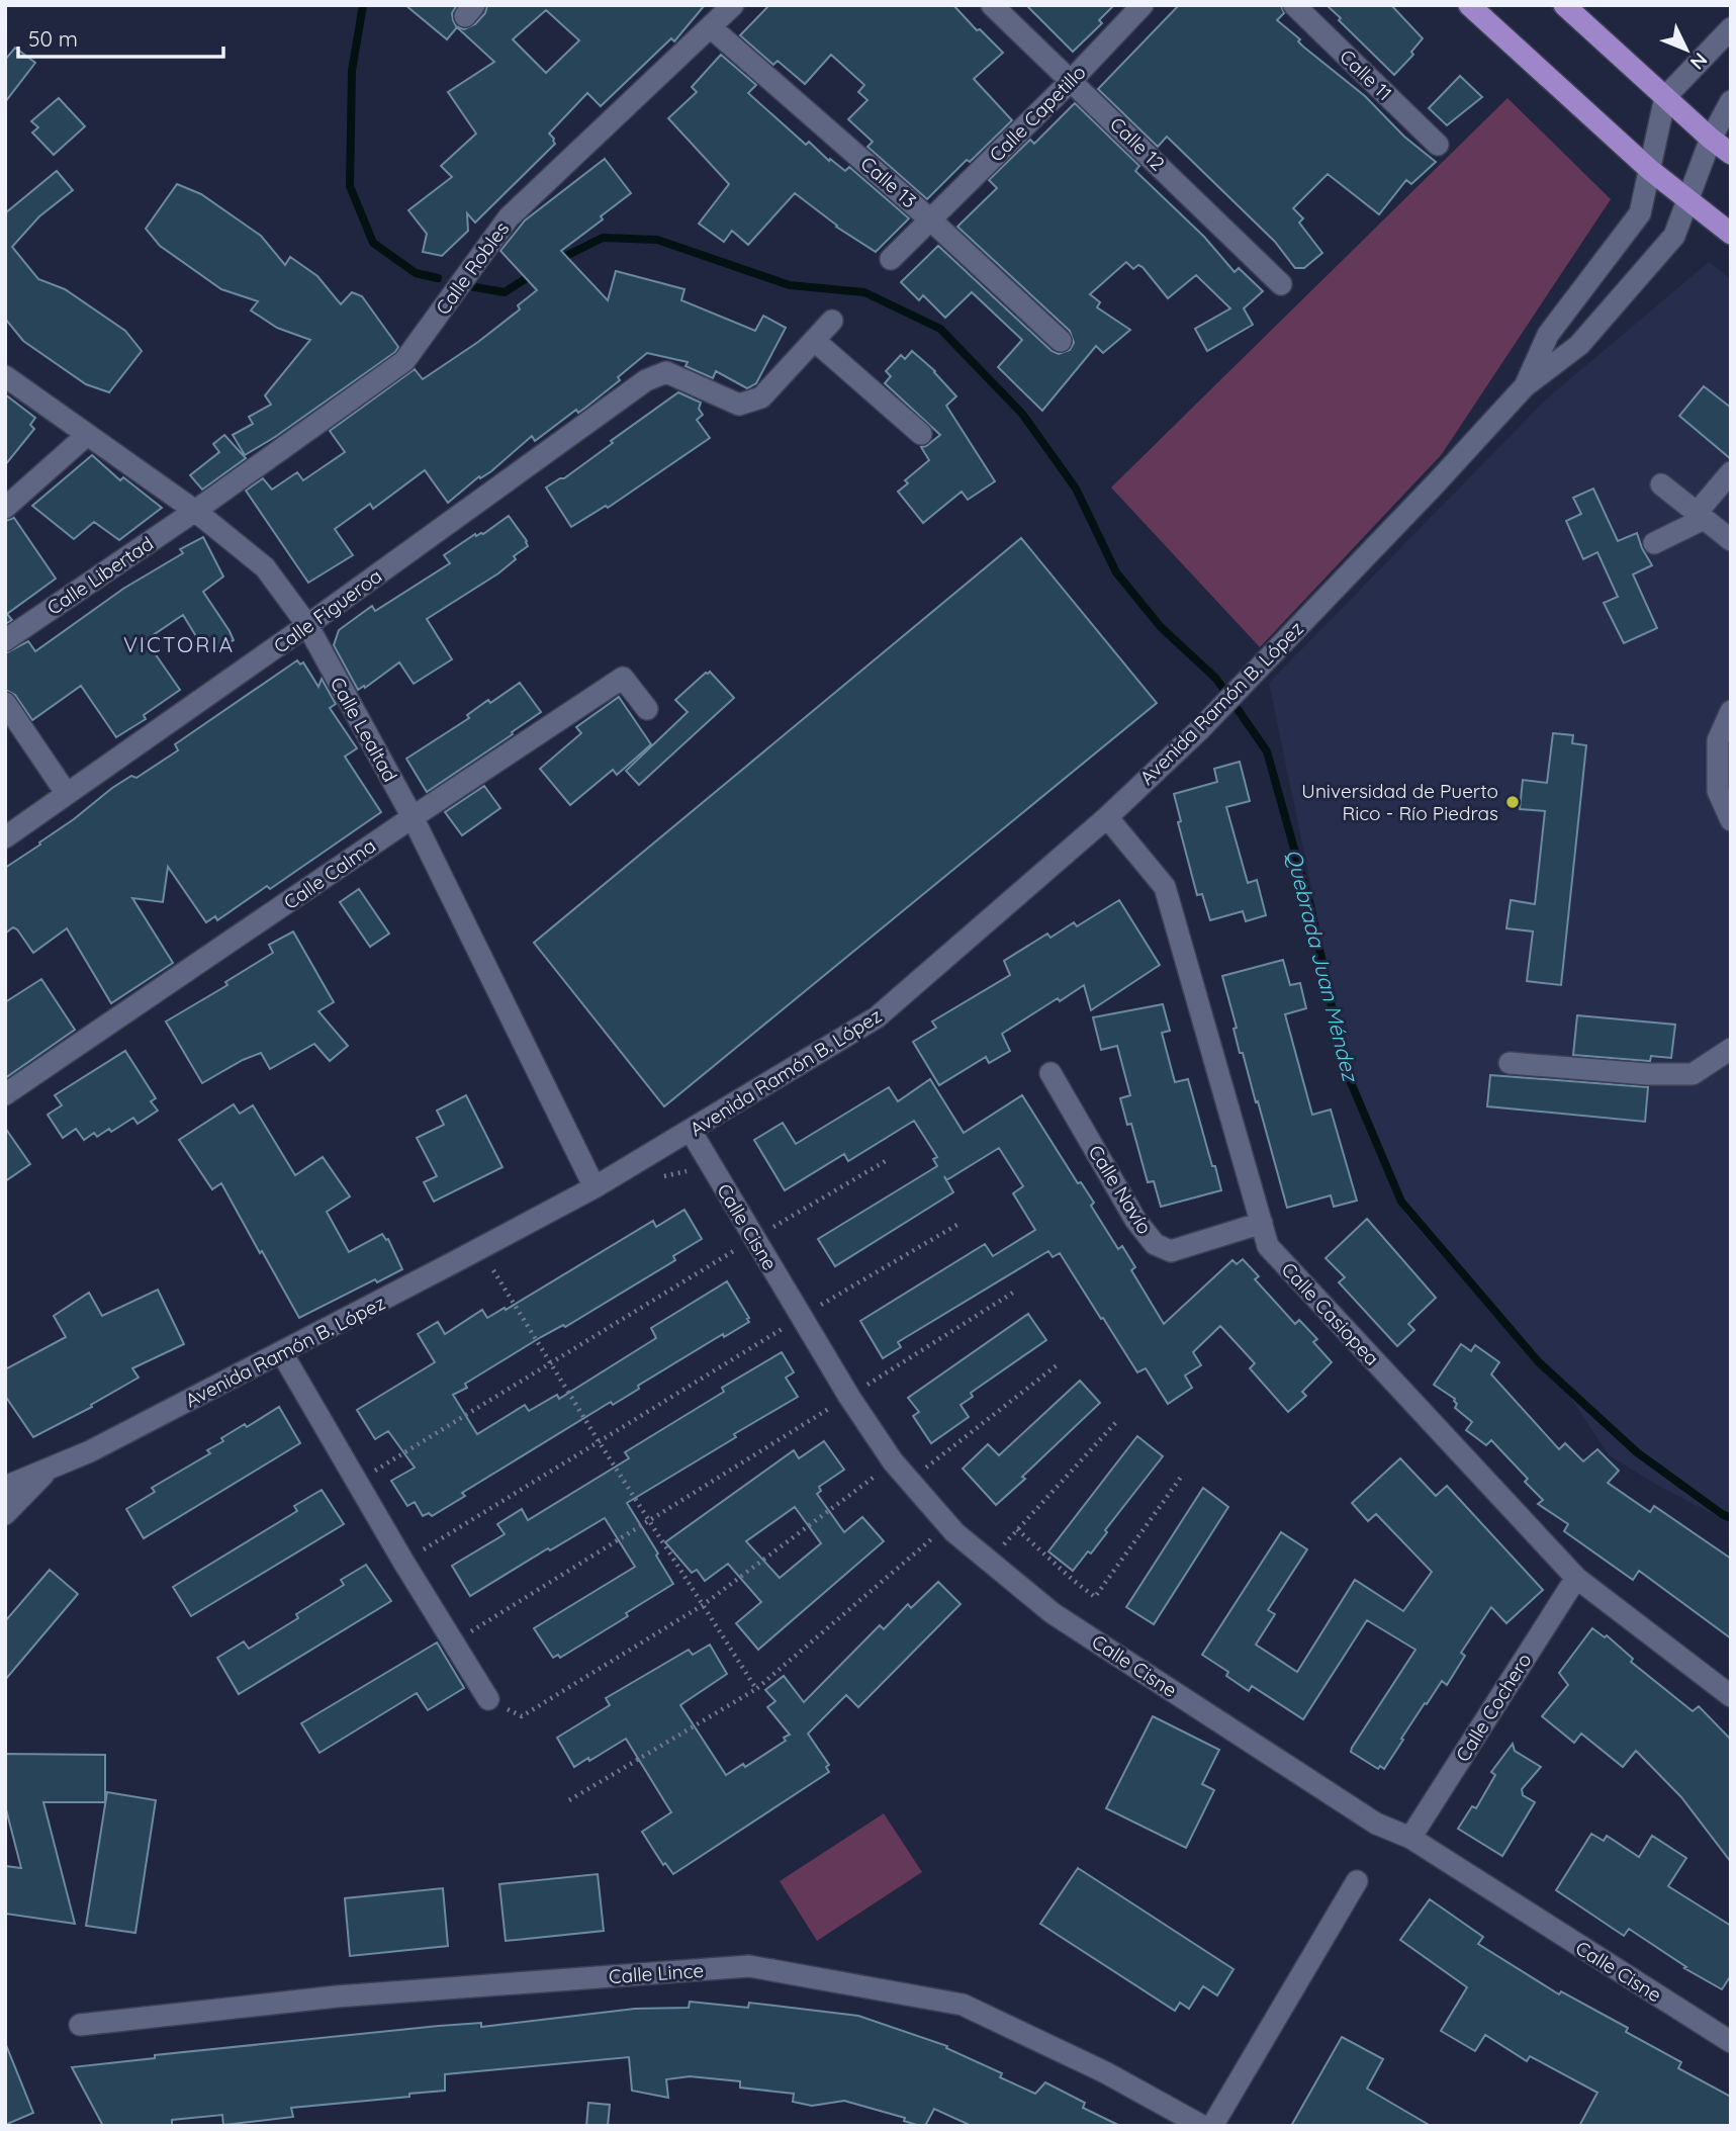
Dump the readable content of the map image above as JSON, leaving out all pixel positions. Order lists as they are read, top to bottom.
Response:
{
  "streets": {
    "street": [
      "Calle 11",
      "Calle Capetillo",
      "Calle 12",
      "Calle 13",
      "Calle Robles",
      "Calle Libertad",
      "Calle Figueroa",
      "Avenida Ramón B. López",
      "Calle Lealtad",
      "Calle Calma",
      "Calle Navío",
      "Calle Cisne",
      "Calle Casiopea",
      "Calle Cochero",
      "Calle Lince"
    ]
  },
  "crossings": [
    ["Calle Capetillo", "Calle 12"],
    ["Calle Capetillo", "Calle 13"],
    ["Calle 13", "Calle Robles"],
    ["Calle Robles", "Calle Libertad"],
    ["Calle Robles", "Calle Lealtad"],
    ["Calle Libertad", "Calle Lealtad"],
    ["Calle Figueroa", "Calle Lealtad"],
    ["Avenida Ramón B. López", "Calle Lealtad"],
    ["Avenida Ramón B. López", "Calle Cisne"],
    ["Avenida Ramón B. López", "Calle Casiopea"],
    ["Calle Lealtad", "Calle Calma"],
    ["Calle Navío", "Calle Casiopea"],
    ["Calle Cisne", "Calle Cochero"],
    ["Calle Casiopea", "Calle Cochero"]
  ],
  "districts": ["VICTORIA"],
  "water": ["Quebrada Juan Méndez"],
  "places": ["Universidad de Puerto Rico - Río Piedras"],
  "scale_bar": "50 m",
  "north": "bottom right"
}
